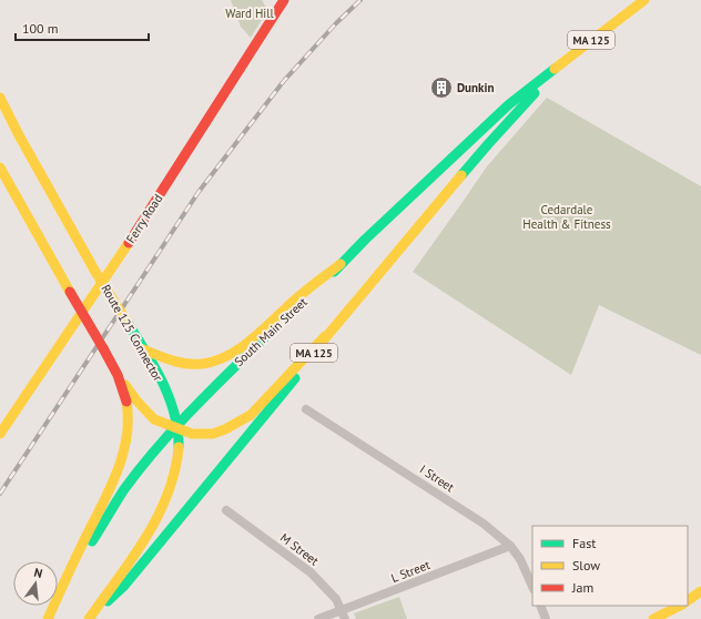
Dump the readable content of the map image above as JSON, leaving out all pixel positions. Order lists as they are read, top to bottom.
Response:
{
  "streets": {
    "main road": [
      "MA 125",
      "Ferry Road",
      "South Main Street",
      "Route 125 Connector"
    ],
    "street": ["I Street", "M Street", "L Street"]
  },
  "crossings": [
    ["South Main Street", "Route 125 Connector"],
    ["I Street", "L Street"],
    ["M Street", "L Street"]
  ],
  "parks": ["Ward Hill", "Cedardale Health & Fitness"],
  "places": {
    "building": ["Dunkin"]
  },
  "legend": ["Fast", "Slow", "Jam"],
  "scale_bar": "100 m",
  "north": "top"
}
